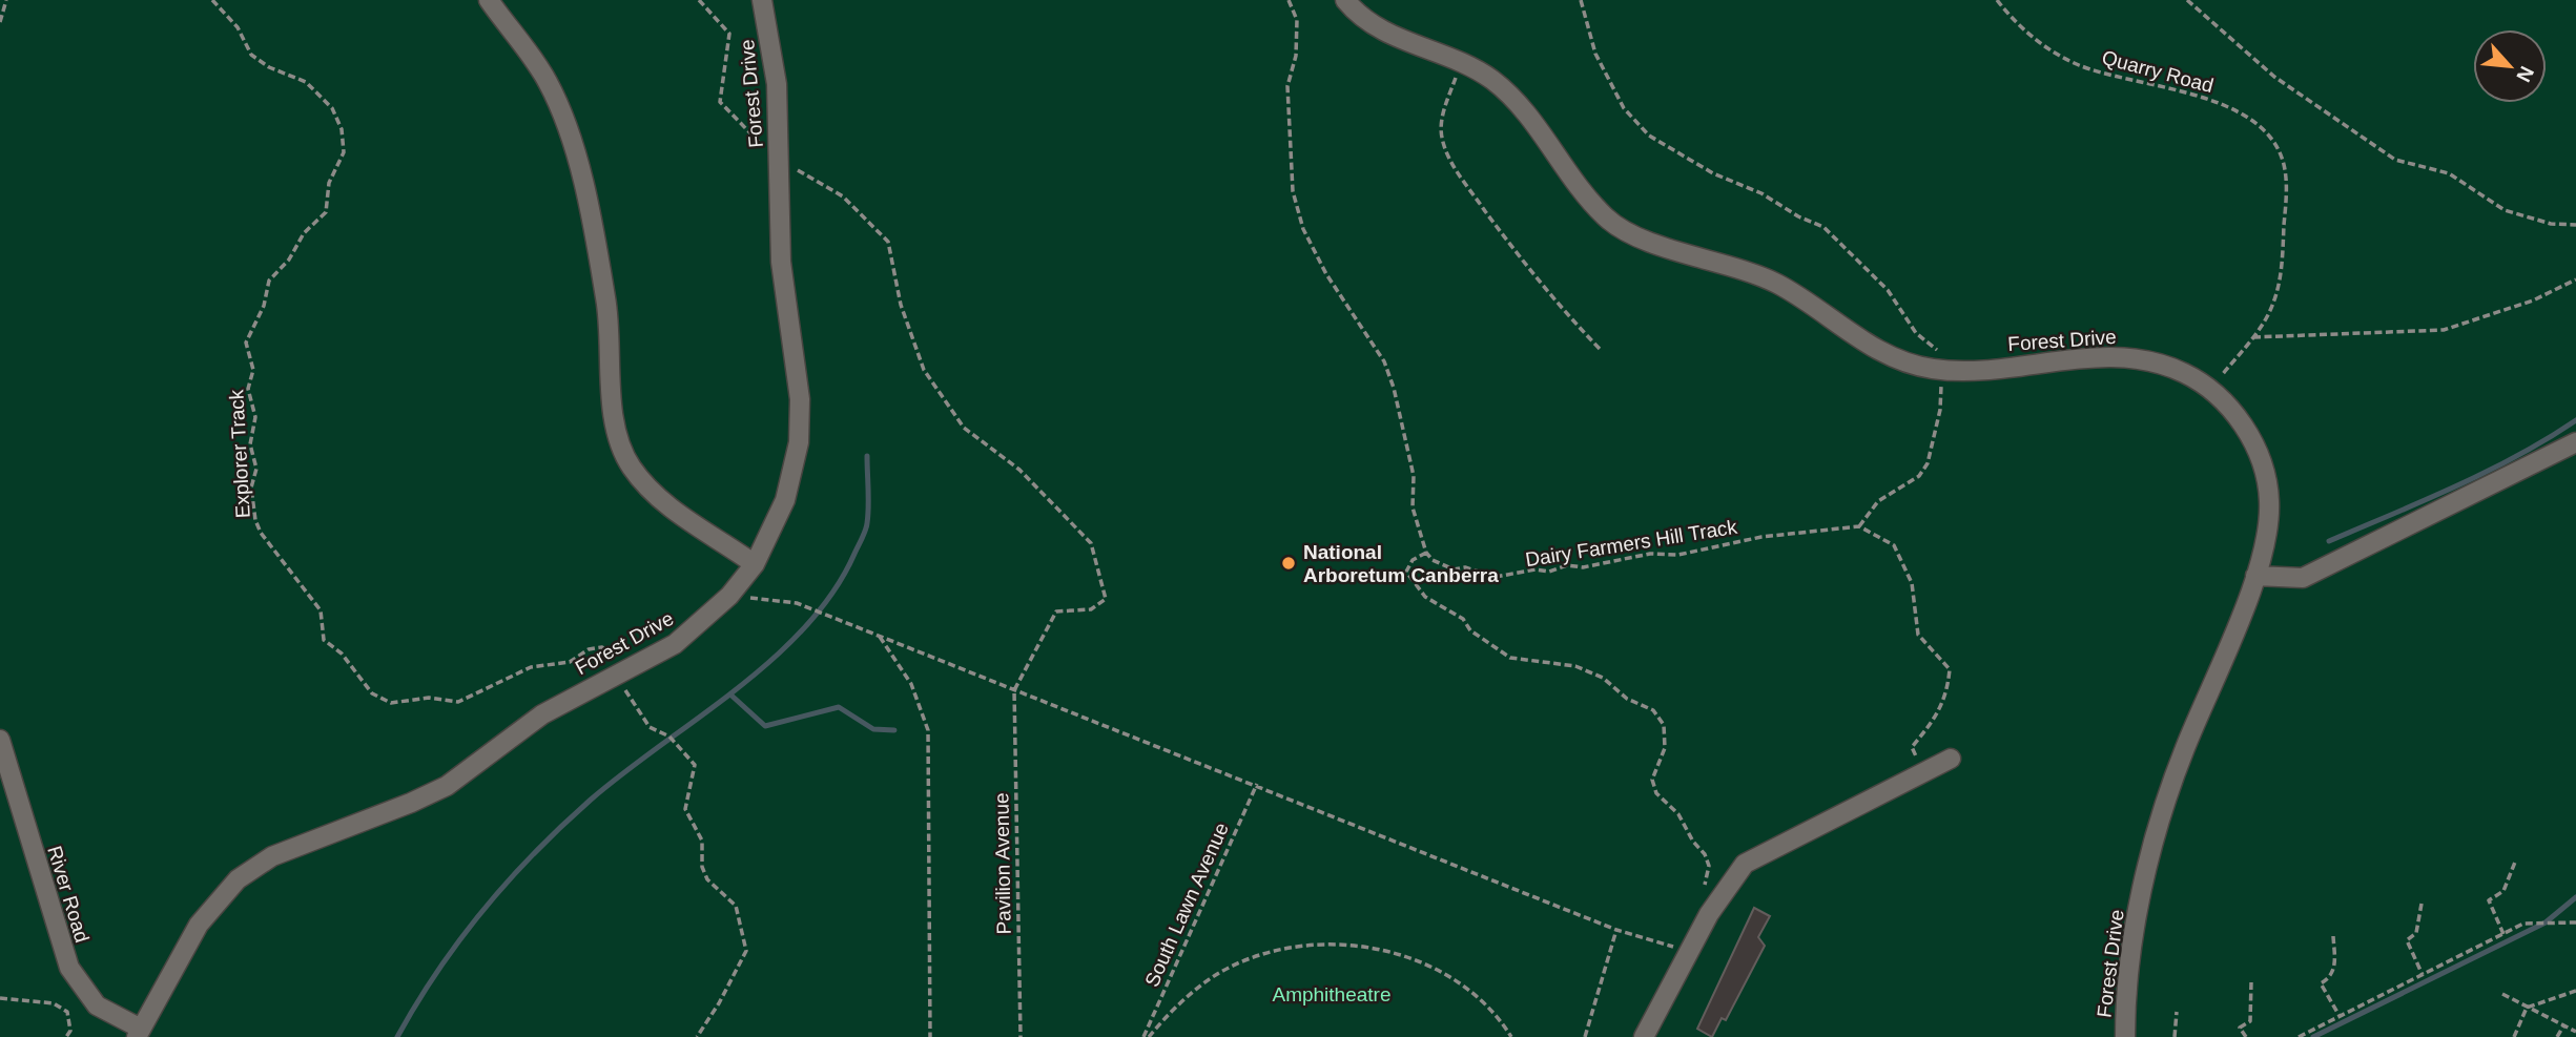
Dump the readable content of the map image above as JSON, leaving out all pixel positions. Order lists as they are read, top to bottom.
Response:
{
  "streets": {
    "street": ["Forest Drive", "River Road"],
    "path": [
      "Quarry Road",
      "Explorer Track",
      "Dairy Farmers Hill Track",
      "Pavilion Avenue",
      "South Lawn Avenue"
    ]
  },
  "crossings": [
    ["Quarry Road", "Forest Drive"],
    ["Forest Drive", "Explorer Track"],
    ["Forest Drive", "River Road"]
  ],
  "parks": ["Amphitheatre"],
  "places": ["National Arboretum Canberra"],
  "north": "bottom right"
}
